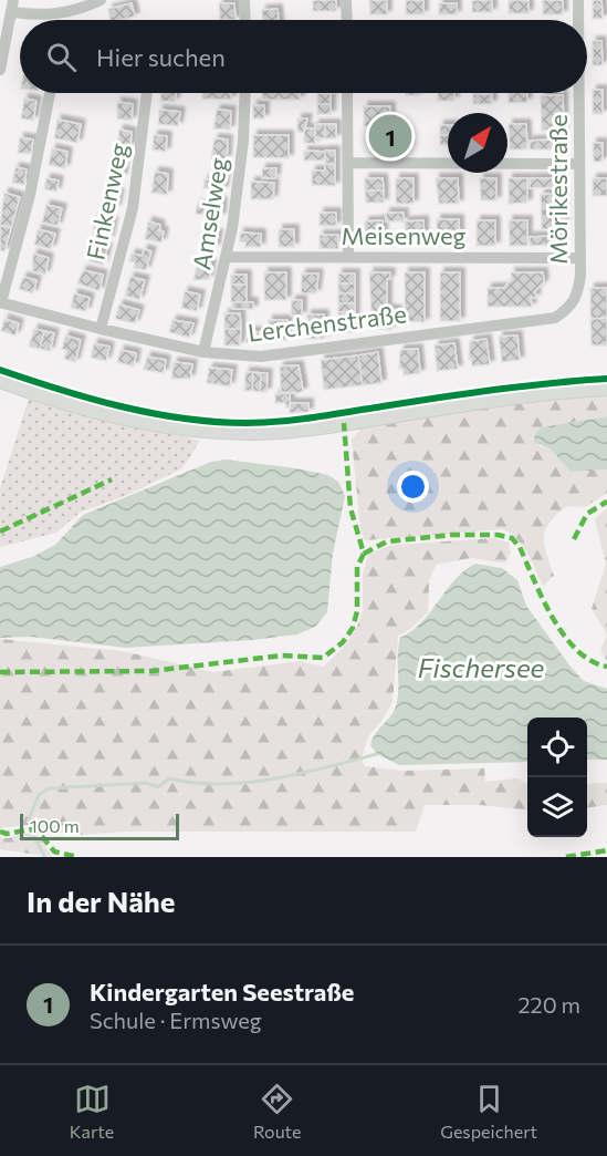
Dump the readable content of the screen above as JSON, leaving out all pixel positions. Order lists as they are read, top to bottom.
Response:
{
  "streets": {
    "street": [
      "Mörikestraße",
      "Finkenweg",
      "Amselweg",
      "Meisenweg",
      "Lerchenstraße"
    ]
  },
  "crossings": [
    ["Mörikestraße", "Meisenweg"],
    ["Mörikestraße", "Lerchenstraße"],
    ["Finkenweg", "Lerchenstraße"],
    ["Amselweg", "Meisenweg"],
    ["Amselweg", "Lerchenstraße"]
  ],
  "water": ["Fischersee"],
  "scale_bar": "100 m",
  "north": "top right",
  "page": {
    "search": "Hier suchen",
    "pins": "1",
    "scale": "100 m",
    "heading": "In der Nähe",
    "list": [
      {
        "mark": "1",
        "name": "Kindergarten Seestraße",
        "note": "Schule · Ermsweg",
        "value": "220 m"
      }
    ],
    "nav": ["Karte", "Route", "Gespeichert"]
  }
}
